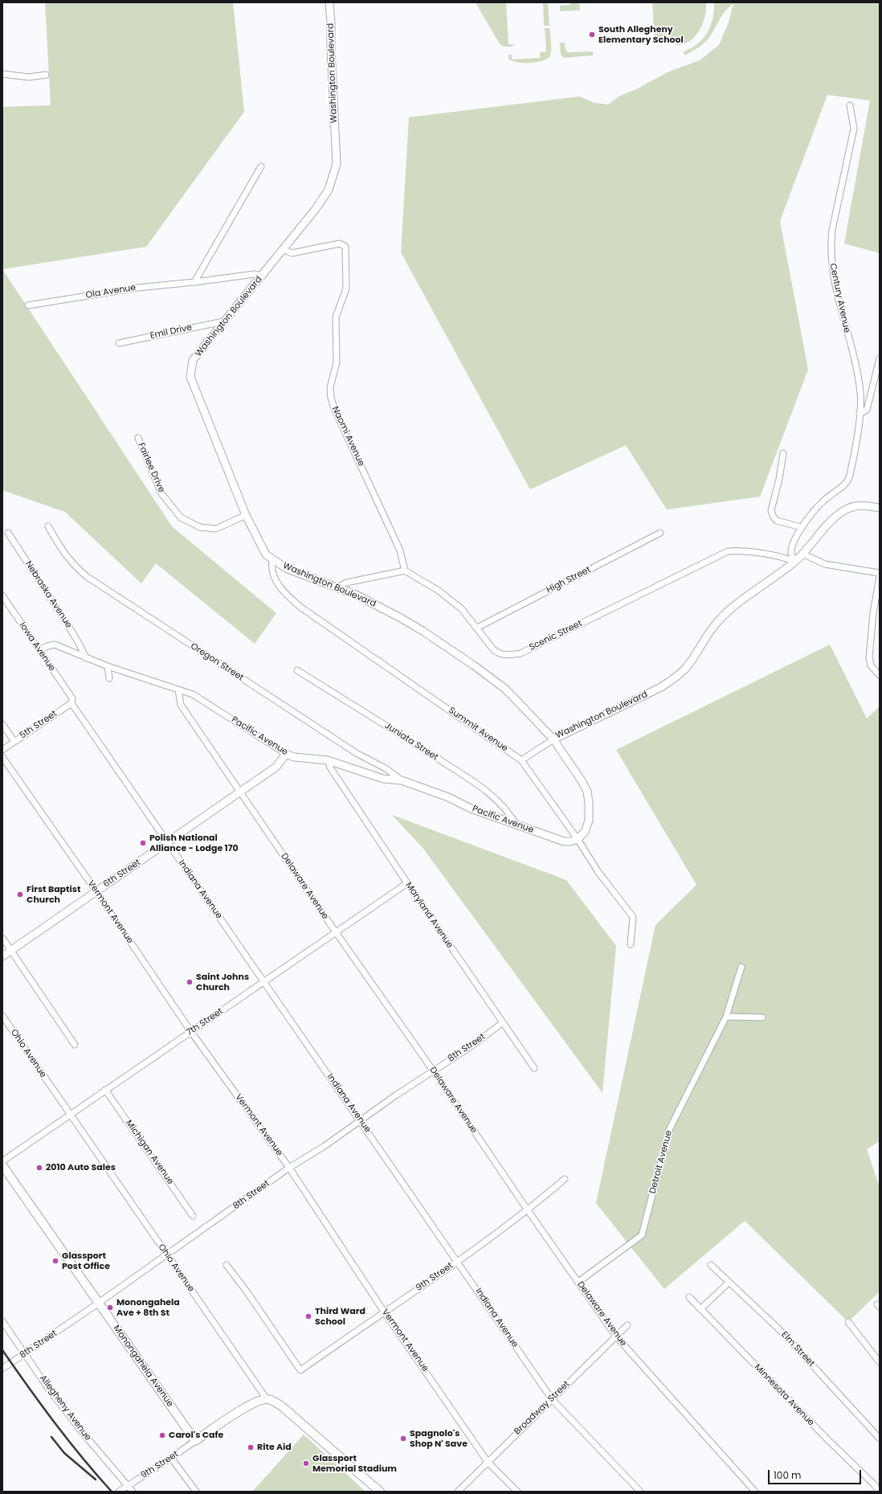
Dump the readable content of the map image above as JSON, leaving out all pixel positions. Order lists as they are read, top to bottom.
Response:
{
  "streets": {
    "main road": ["9th Street", "Monongahela Avenue"],
    "street": [
      "Washington Boulevard",
      "Ola Avenue",
      "Century Avenue",
      "Emil Drive",
      "Naomi Avenue",
      "Fairlee Drive",
      "High Street",
      "Nebraska Avenue",
      "Scenic Street",
      "Iowa Avenue",
      "Oregon Street",
      "5th Street",
      "Summit Avenue",
      "Pacific Avenue",
      "Juniata Street",
      "6th Street",
      "Delaware Avenue",
      "Indiana Avenue",
      "Vermont Avenue",
      "Maryland Avenue",
      "7th Street",
      "8th Street",
      "Ohio Avenue",
      "Michigan Avenue",
      "Detroit Avenue",
      "Elm Street",
      "Minnesota Avenue",
      "Allegheny Avenue",
      "Broadway Street"
    ]
  },
  "crossings": [
    ["Washington Boulevard", "Ola Avenue"],
    ["Washington Boulevard", "Century Avenue"],
    ["Washington Boulevard", "Emil Drive"],
    ["Washington Boulevard", "Naomi Avenue"],
    ["Washington Boulevard", "Fairlee Drive"],
    ["Washington Boulevard", "Scenic Street"],
    ["Washington Boulevard", "Summit Avenue"],
    ["Century Avenue", "Scenic Street"],
    ["Naomi Avenue", "Scenic Street"],
    ["High Street", "Scenic Street"],
    ["Nebraska Avenue", "Pacific Avenue"],
    ["Iowa Avenue", "5th Street"],
    ["Iowa Avenue", "Pacific Avenue"],
    ["Iowa Avenue", "Indiana Avenue"],
    ["Oregon Street", "Pacific Avenue"],
    ["5th Street", "Indiana Avenue"],
    ["Summit Avenue", "Pacific Avenue"],
    ["Pacific Avenue", "Juniata Street"],
    ["Pacific Avenue", "6th Street"],
    ["Pacific Avenue", "Delaware Avenue"],
    ["Pacific Avenue", "Maryland Avenue"],
    ["6th Street", "Delaware Avenue"],
    ["6th Street", "Indiana Avenue"],
    ["6th Street", "Vermont Avenue"],
    ["Delaware Avenue", "7th Street"],
    ["Delaware Avenue", "8th Street"],
    ["Delaware Avenue", "Detroit Avenue"],
    ["Delaware Avenue", "9th Street"],
    ["Delaware Avenue", "Broadway Street"],
    ["Indiana Avenue", "7th Street"],
    ["Indiana Avenue", "8th Street"],
    ["Indiana Avenue", "9th Street"],
    ["Indiana Avenue", "Broadway Street"],
    ["Vermont Avenue", "7th Street"],
    ["Vermont Avenue", "8th Street"],
    ["Vermont Avenue", "9th Street"],
    ["Vermont Avenue", "Broadway Street"],
    ["Maryland Avenue", "7th Street"],
    ["Maryland Avenue", "8th Street"],
    ["7th Street", "Ohio Avenue"],
    ["7th Street", "Michigan Avenue"],
    ["8th Street", "Ohio Avenue"],
    ["8th Street", "Monongahela Avenue"],
    ["8th Street", "Allegheny Avenue"],
    ["Ohio Avenue", "9th Street"],
    ["9th Street", "Monongahela Avenue"],
    ["9th Street", "Allegheny Avenue"]
  ],
  "places": [
    "South Allegheny Elementary School",
    "Polish National Alliance - Lodge 170",
    "First Baptist Church",
    "Saint Johns Church",
    "2010 Auto Sales",
    "Glassport Post Office",
    "Monongahela Ave + 8th St",
    "Third Ward School",
    "Carol's Cafe",
    "Spagnolo's Shop N' Save",
    "Rite Aid",
    "Glassport Memorial Stadium"
  ],
  "scale_bar": "100 m"
}
